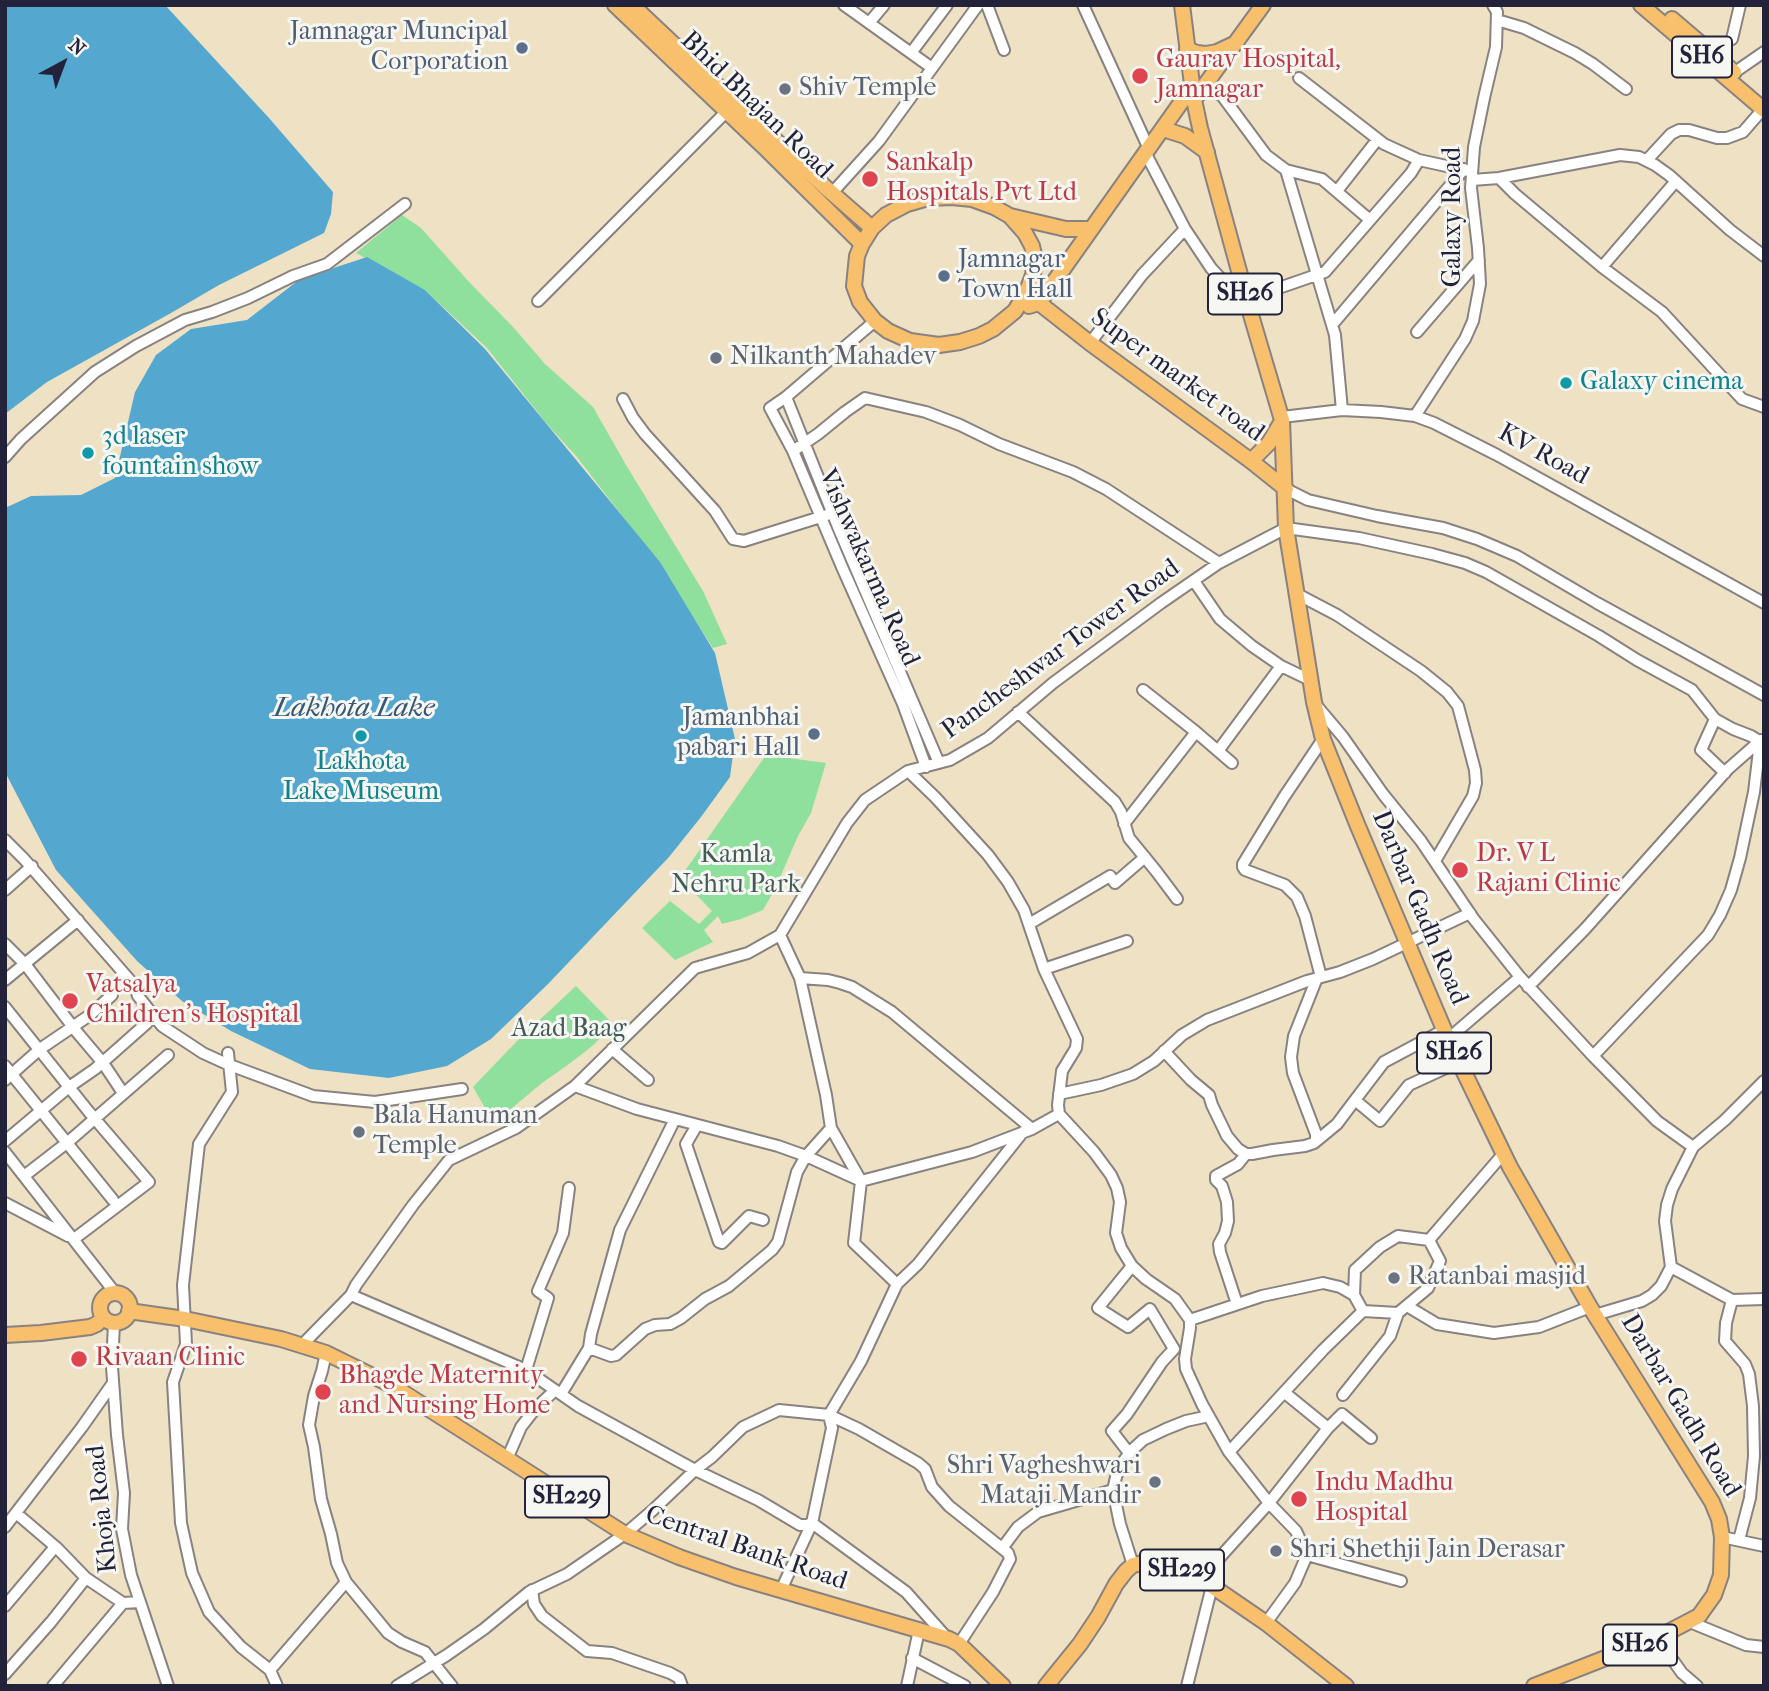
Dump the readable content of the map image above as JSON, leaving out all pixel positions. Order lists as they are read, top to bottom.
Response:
{
  "streets": {
    "main road": [
      "SH6",
      "Bhid Bhajan Road",
      "SH26",
      "Super market road",
      "Darbar Gadh Road",
      "SH229",
      "Central Bank Road"
    ],
    "street": [
      "Galaxy Road",
      "KV Road",
      "Vishwakarma Road",
      "Pancheshwar Tower Road",
      "Khoja Road"
    ]
  },
  "crossings": [
    ["Bhid Bhajan Road", "Vishwakarma Road"],
    ["Galaxy Road", "KV Road"],
    ["SH26", "Super market road"],
    ["SH26", "KV Road"],
    ["SH26", "Darbar Gadh Road"],
    ["Super market road", "Darbar Gadh Road"],
    ["Vishwakarma Road", "Pancheshwar Tower Road"],
    ["Pancheshwar Tower Road", "Darbar Gadh Road"],
    ["Pancheshwar Tower Road", "Central Bank Road"],
    ["Khoja Road", "Central Bank Road"]
  ],
  "water": ["Lakhota Lake"],
  "parks": ["Kamla Nehru Park", "Azad Baag"],
  "places": [
    "Jamnagar Muncipal Corporation",
    "Gaurav Hospital, Jamnagar",
    "Shiv Temple",
    "Sankalp Hospitals Pvt Ltd",
    "Jamnagar Town Hall",
    "Nilkanth Mahadev",
    "Galaxy cinema",
    "3d laser fountain show",
    "Jamanbhai pabari Hall",
    "Lakhota Lake Museum",
    "Dr. V L Rajani Clinic",
    "Vatsalya Children's Hospital",
    "Bala Hanuman Temple",
    "Ratanbai masjid",
    "Rivaan Clinic",
    "Bhagde Maternity and Nursing Home",
    "Shri Vagheshwari Mataji Mandir",
    "Indu Madhu Hospital",
    "Shri Shethji Jain Derasar"
  ],
  "north": "top right"
}
